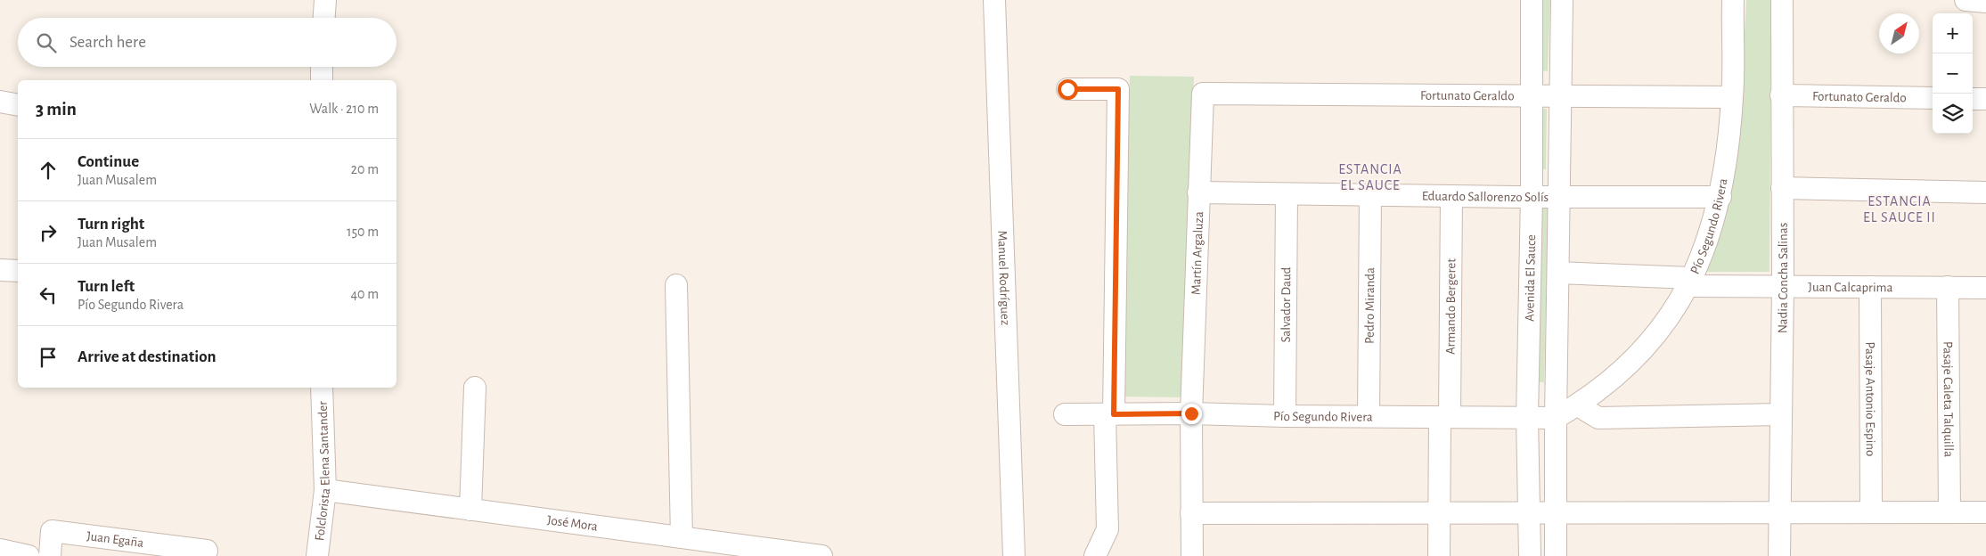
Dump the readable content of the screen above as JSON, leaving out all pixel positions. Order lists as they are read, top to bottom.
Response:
{
  "streets": {
    "street": [
      "Fortunato Geraldo",
      "Eduardo Sallorenzo Solís",
      "Pío Segundo Rivera",
      "Martín Argaluza",
      "Manuel Rodríguez",
      "Avenida El Sauce",
      "Nadia Concha Salinas",
      "Juan Calcaprima",
      "Salvador Daud",
      "Pedro Miranda",
      "Armando Bergeret",
      "Pasaje Antonio Espino",
      "Pasaje Caleta Talquilla",
      "Folclorista Elena Santander",
      "José Mora",
      "Juan Egaña"
    ]
  },
  "crossings": [
    ["Fortunato Geraldo", "Pío Segundo Rivera"],
    ["Fortunato Geraldo", "Martín Argaluza"],
    ["Fortunato Geraldo", "Avenida El Sauce"],
    ["Fortunato Geraldo", "Nadia Concha Salinas"],
    ["Eduardo Sallorenzo Solís", "Pío Segundo Rivera"],
    ["Eduardo Sallorenzo Solís", "Martín Argaluza"],
    ["Eduardo Sallorenzo Solís", "Avenida El Sauce"],
    ["Eduardo Sallorenzo Solís", "Salvador Daud"],
    ["Eduardo Sallorenzo Solís", "Pedro Miranda"],
    ["Eduardo Sallorenzo Solís", "Armando Bergeret"],
    ["Pío Segundo Rivera", "Martín Argaluza"],
    ["Pío Segundo Rivera", "Avenida El Sauce"],
    ["Pío Segundo Rivera", "Juan Calcaprima"],
    ["Pío Segundo Rivera", "Salvador Daud"],
    ["Pío Segundo Rivera", "Pedro Miranda"],
    ["Pío Segundo Rivera", "Armando Bergeret"],
    ["Nadia Concha Salinas", "Juan Calcaprima"],
    ["Juan Calcaprima", "Pasaje Antonio Espino"],
    ["Juan Calcaprima", "Pasaje Caleta Talquilla"],
    ["Folclorista Elena Santander", "José Mora"]
  ],
  "districts": ["ESTANCIA EL SAUCE", "ESTANCIA EL SAUCE II"],
  "north": "top right",
  "page": {
    "map_buttons": ["+", "−"],
    "search": "Search here",
    "heading": ["3 min", "Walk · 210 m"],
    "list": [
      ["Continue", "Juan Musalem", "20 m"],
      ["Turn right", "Juan Musalem", "150 m"],
      ["Turn left", "Pío Segundo Rivera", "40 m"],
      "Arrive at destination"
    ]
  }
}
